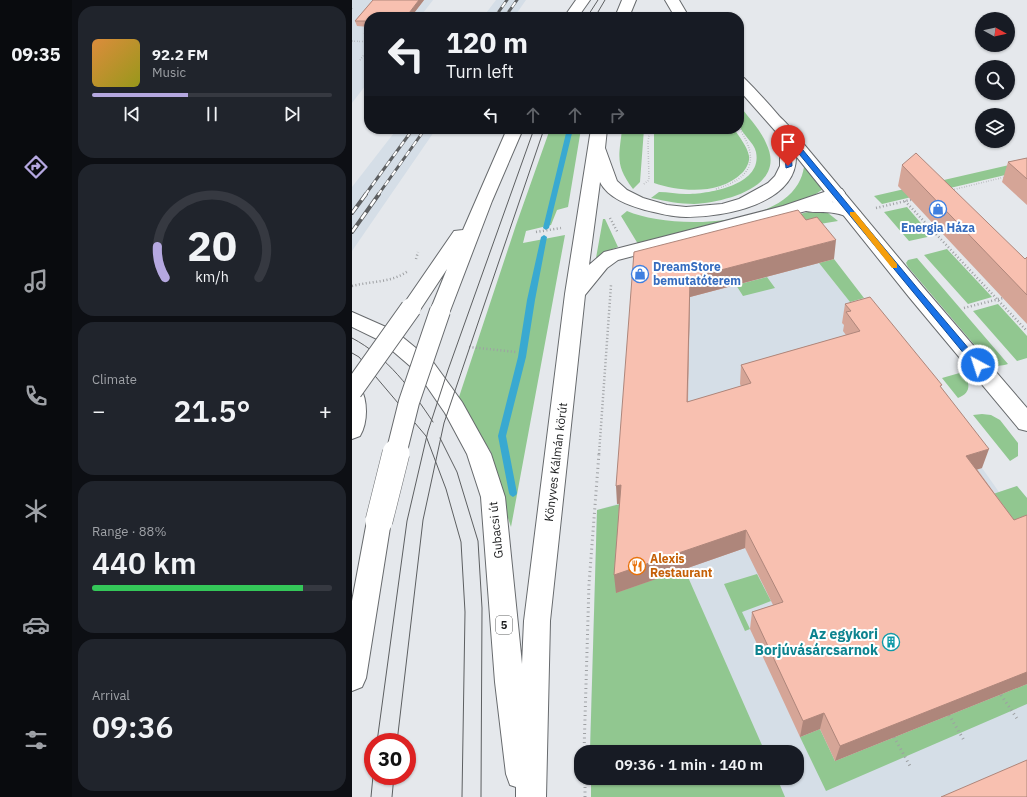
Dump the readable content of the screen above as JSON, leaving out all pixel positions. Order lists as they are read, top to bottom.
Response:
{
  "streets": {
    "main road": ["Könyves Kálmán körút", "Gubacsi út", "5"]
  },
  "places": {
    "shop": ["Energia Háza", "DreamStore bemutatóterem"],
    "restaurant": ["Alexis Restaurant"],
    "building": ["Az egykori Borjúvásárcsarnok"]
  },
  "north": "right",
  "page": {
    "tabs": "09:35",
    "turn": ["120 m", "Turn left"],
    "song": ["92.2 FM", "Music"],
    "tile": [
      "Climate",
      ["Range · 88%", "440 km"],
      ["Arrival", "09:36"]
    ],
    "heat": ["−", "21.5°", "+"],
    "limit": "30",
    "trip": "09:36 · 1 min · 140 m",
    "gauge": ["20", "km/h"]
  }
}
